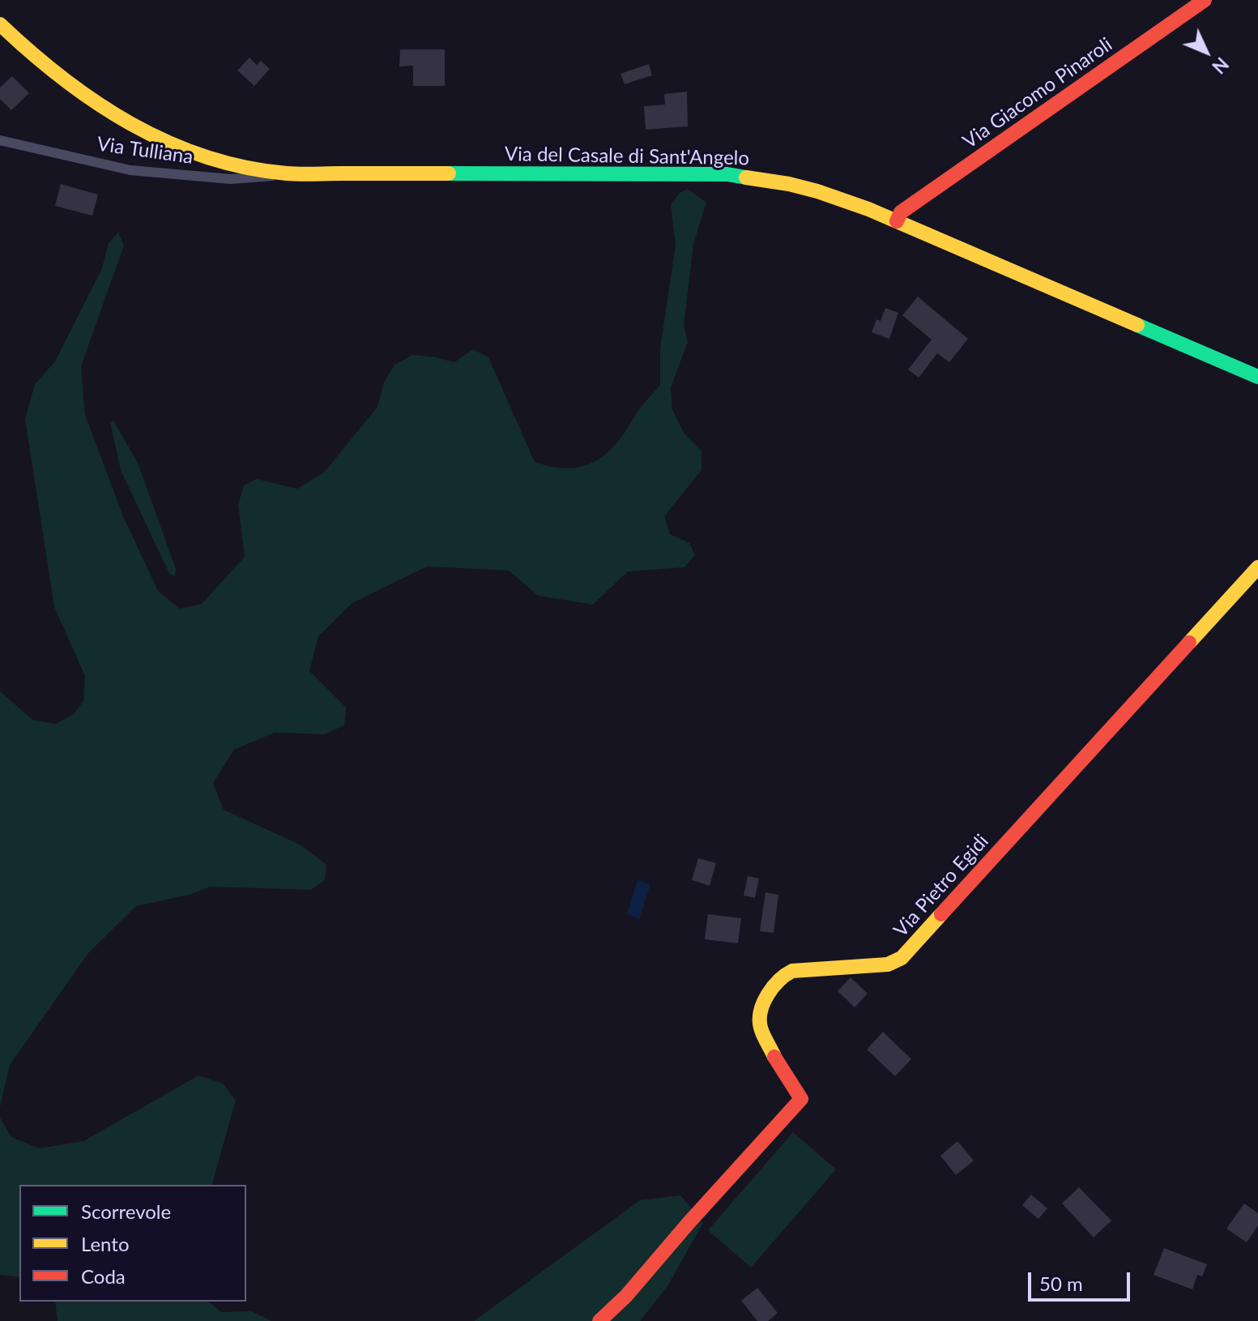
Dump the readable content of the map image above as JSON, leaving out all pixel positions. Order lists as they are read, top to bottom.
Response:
{
  "streets": {
    "street": [
      "Via Giacomo Pinaroli",
      "Via Tulliana",
      "Via del Casale di Sant'Angelo",
      "Via Pietro Egidi"
    ]
  },
  "crossings": [
    ["Via Giacomo Pinaroli", "Via del Casale di Sant'Angelo"],
    ["Via Tulliana", "Via del Casale di Sant'Angelo"]
  ],
  "legend": ["Scorrevole", "Lento", "Coda"],
  "scale_bar": "50 m",
  "north": "bottom right"
}
